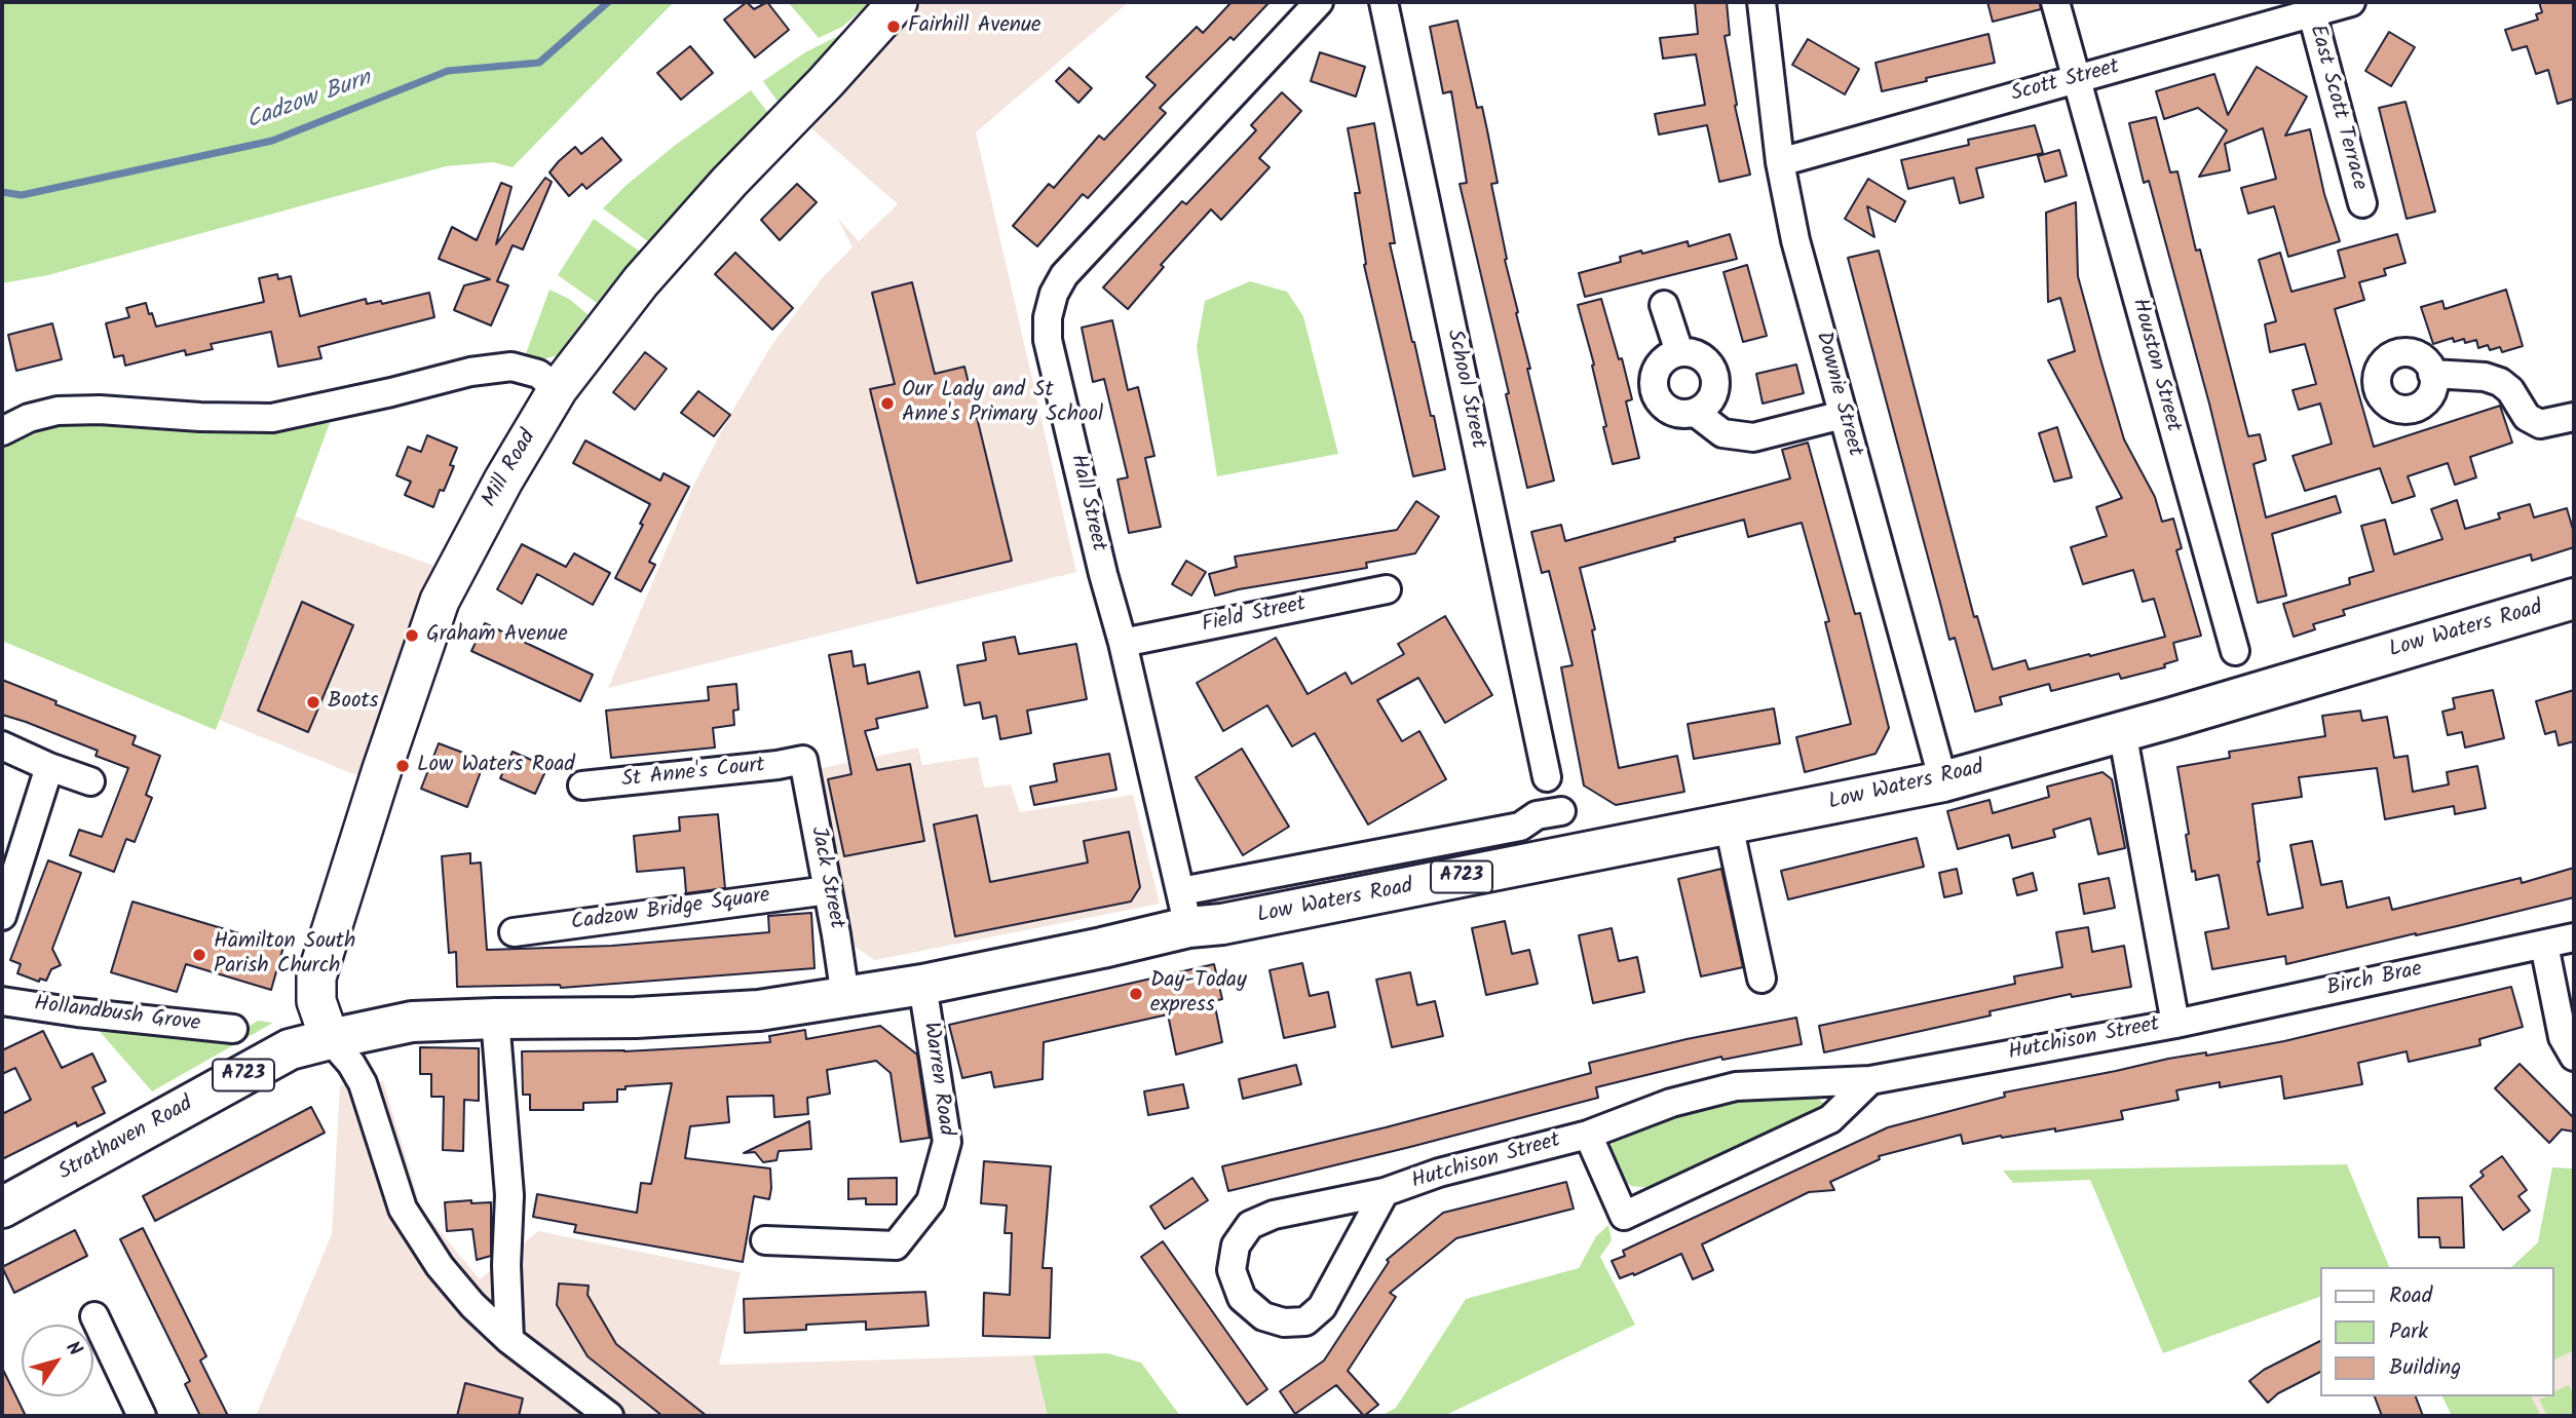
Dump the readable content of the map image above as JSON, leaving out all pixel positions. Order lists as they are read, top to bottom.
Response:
{
  "streets": {
    "main road": [
      "Mill Road",
      "Low Waters Road",
      "A723",
      "Strathaven Road"
    ],
    "street": [
      "Scott Street",
      "East Scott Terrace",
      "Houston Street",
      "School Street",
      "Downie Street",
      "Hall Street",
      "Field Street",
      "St Anne's Court",
      "Jack Street",
      "Cadzow Bridge Square",
      "Birch Brae",
      "Hollandbush Grove",
      "Hutchison Street",
      "Warren Road"
    ]
  },
  "crossings": [
    ["Scott Street", "East Scott Terrace"],
    ["Scott Street", "Houston Street"],
    ["Scott Street", "Downie Street"],
    ["Downie Street", "Low Waters Road"],
    ["Mill Road", "Low Waters Road"],
    ["Mill Road", "Strathaven Road"],
    ["Hall Street", "Field Street"],
    ["Hall Street", "Low Waters Road"],
    ["Low Waters Road", "Jack Street"],
    ["Low Waters Road", "Hutchison Street"],
    ["Low Waters Road", "Warren Road"],
    ["Low Waters Road", "Strathaven Road"],
    ["St Anne's Court", "Jack Street"],
    ["Jack Street", "Cadzow Bridge Square"],
    ["Birch Brae", "Hutchison Street"]
  ],
  "water": ["Cadzow Burn"],
  "places": [
    "Fairhill Avenue",
    "Our Lady and St Anne's Primary School",
    "Graham Avenue",
    "Boots",
    "Low Waters Road",
    "Hamilton South Parish Church",
    "Day-Today express"
  ],
  "legend": ["Road", "Park", "Building"],
  "north": "top right"
}
